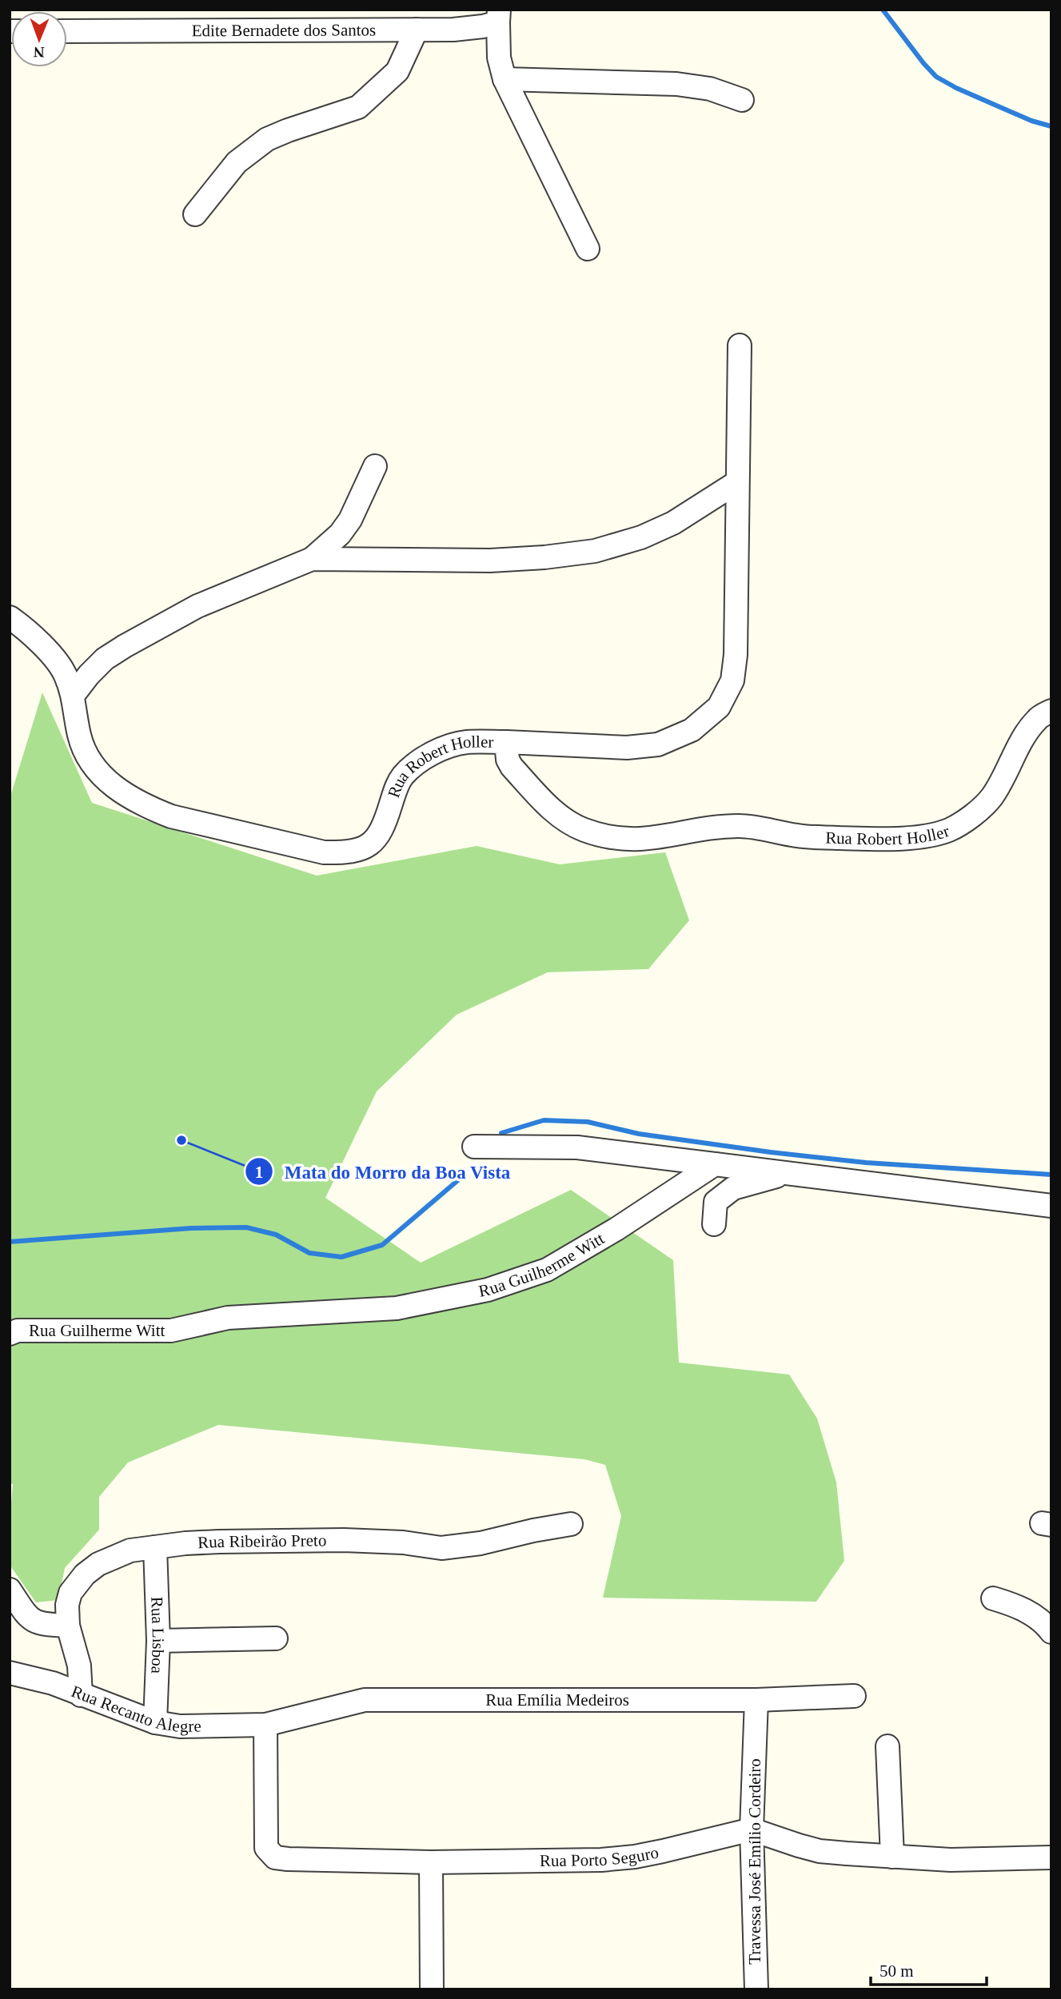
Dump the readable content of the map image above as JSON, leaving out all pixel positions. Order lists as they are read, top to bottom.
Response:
{
  "streets": {
    "street": [
      "Edite Bernadete dos Santos",
      "Rua Robert Holler",
      "Rua Guilherme Witt",
      "Rua Ribeirão Preto",
      "Rua Lisboa",
      "Rua Emília Medeiros",
      "Rua Recanto Alegre",
      "Rua Porto Seguro",
      "Travessa José Emílio Cordeiro"
    ]
  },
  "crossings": [
    ["Rua Ribeirão Preto", "Rua Lisboa"],
    ["Rua Ribeirão Preto", "Rua Recanto Alegre"],
    ["Rua Lisboa", "Rua Recanto Alegre"],
    ["Rua Emília Medeiros", "Rua Recanto Alegre"],
    ["Rua Emília Medeiros", "Rua Porto Seguro"],
    ["Rua Emília Medeiros", "Travessa José Emílio Cordeiro"],
    ["Rua Recanto Alegre", "Rua Porto Seguro"],
    ["Rua Porto Seguro", "Travessa José Emílio Cordeiro"]
  ],
  "places": ["Mata do Morro da Boa Vista"],
  "scale_bar": "50 m",
  "north": "bottom"
}
